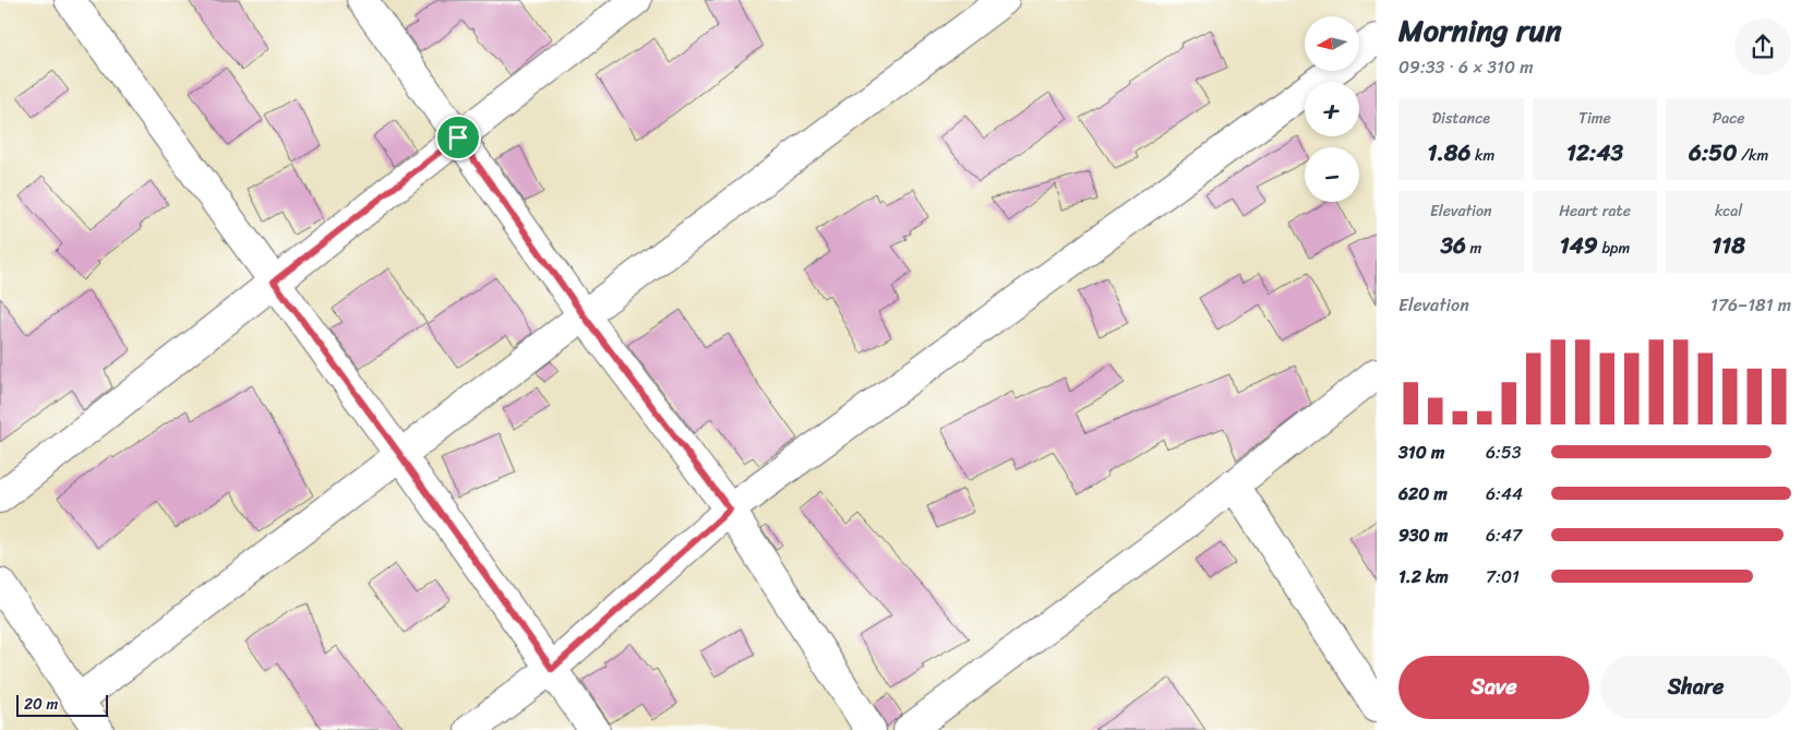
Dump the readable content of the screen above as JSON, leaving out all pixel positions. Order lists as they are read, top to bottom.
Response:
{
  "scale_bar": "20 m",
  "north": "left",
  "page": {
    "heading": ["Morning run", "09:33 · 6 × 310 m"],
    "map_buttons": ["+", "−"],
    "stats": [
      ["Distance", "1.86 km"],
      ["Time", "12:43"],
      ["Pace", "6:50 /km"],
      ["Elevation", "36 m"],
      ["Heart rate", "149 bpm"],
      ["kcal", "118"]
    ],
    "chart": ["Elevation", "176–181 m"],
    "list": [
      {
        "name": "310 m",
        "note": "6:53"
      },
      {
        "name": "620 m",
        "note": "6:44"
      },
      {
        "name": "930 m",
        "note": "6:47"
      },
      {
        "name": "1.2 km",
        "note": "7:01"
      }
    ],
    "buttons": ["Save", "Share"],
    "scale": "20 m"
  }
}
